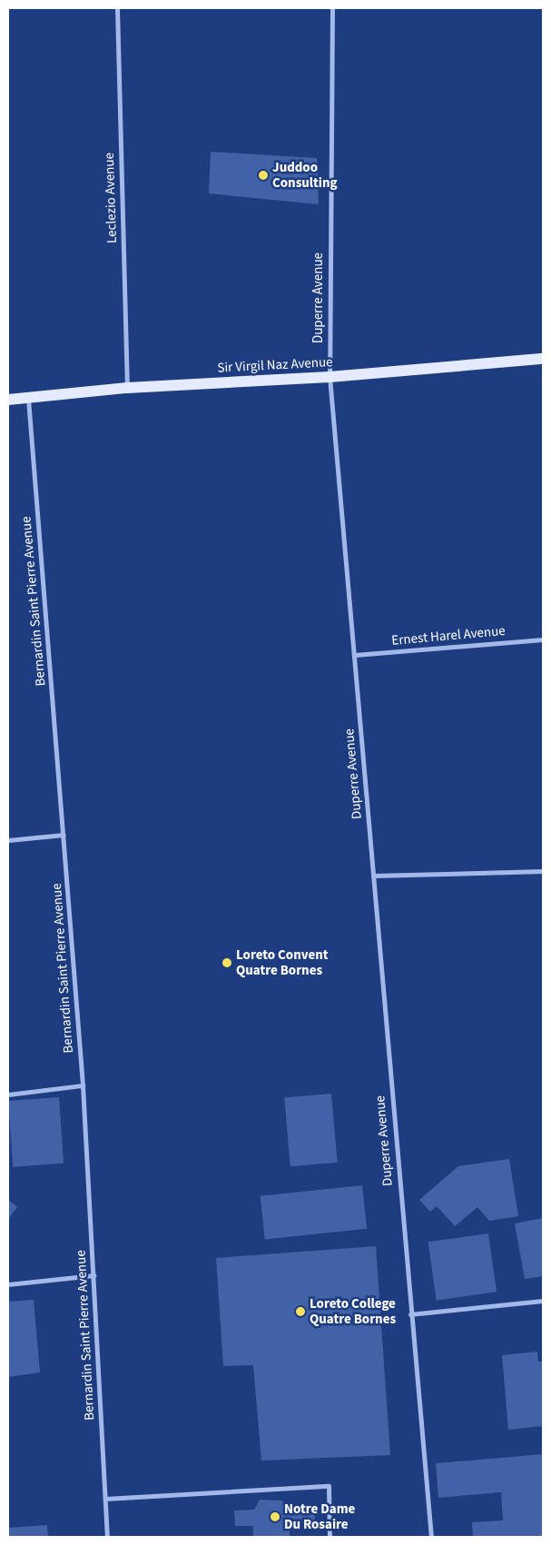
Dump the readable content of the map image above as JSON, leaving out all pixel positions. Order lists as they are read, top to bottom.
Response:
{
  "streets": {
    "main road": ["Sir Virgil Naz Avenue"],
    "street": [
      "Leclezio Avenue",
      "Duperre Avenue",
      "Bernardin Saint Pierre Avenue",
      "Ernest Harel Avenue"
    ]
  },
  "crossings": [
    ["Leclezio Avenue", "Sir Virgil Naz Avenue"],
    ["Duperre Avenue", "Sir Virgil Naz Avenue"],
    ["Duperre Avenue", "Ernest Harel Avenue"],
    ["Sir Virgil Naz Avenue", "Bernardin Saint Pierre Avenue"]
  ],
  "places": [
    "Juddoo Consulting",
    "Loreto Convent Quatre Bornes",
    "Loreto College Quatre Bornes",
    "Notre Dame Du Rosaire"
  ]
}
